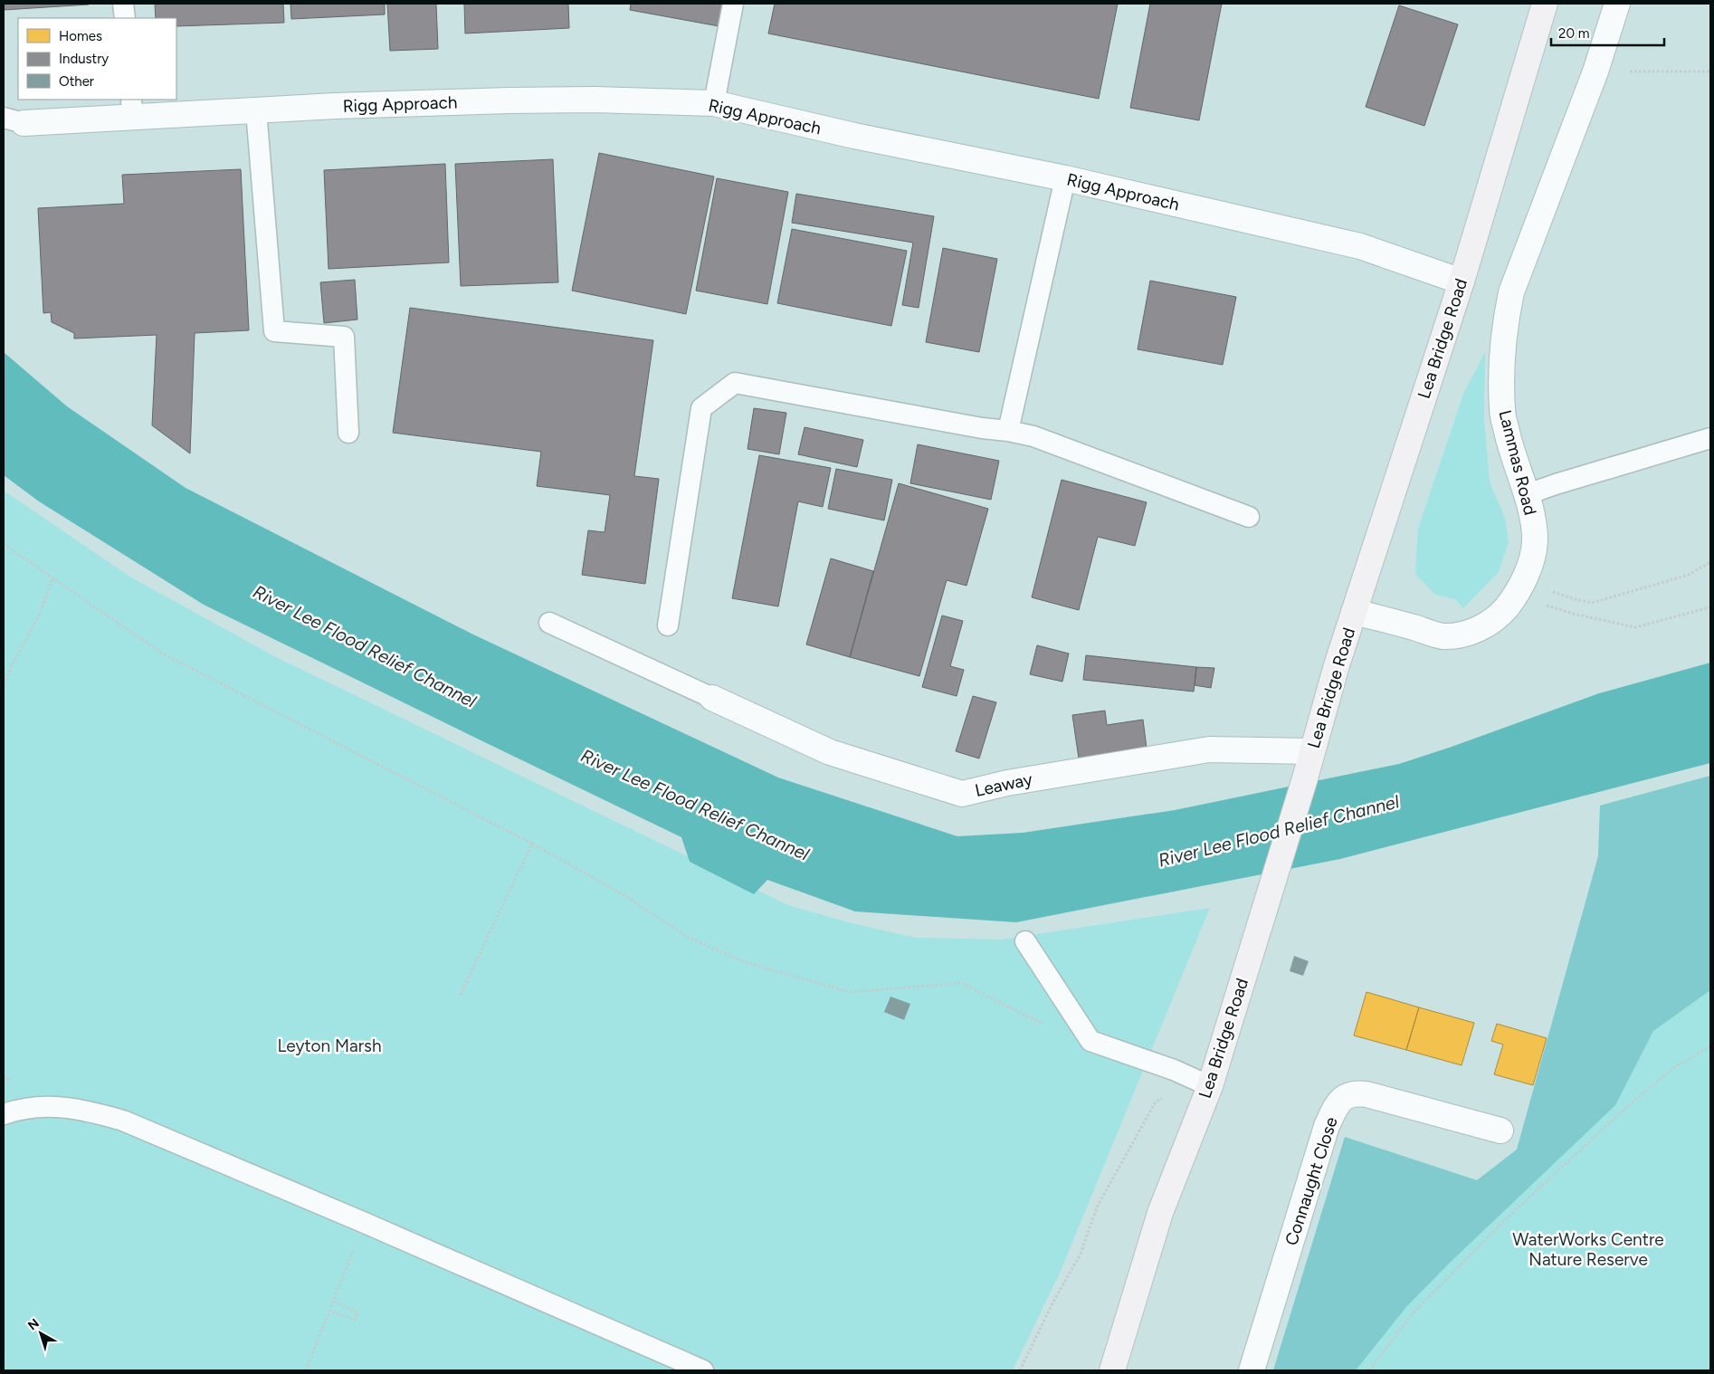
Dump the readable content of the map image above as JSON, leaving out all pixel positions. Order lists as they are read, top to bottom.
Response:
{
  "streets": {
    "main road": ["Lea Bridge Road"],
    "street": [
      "Rigg Approach",
      "Lammas Road",
      "Leaway",
      "Connaught Close"
    ]
  },
  "crossings": [
    ["Rigg Approach", "Lea Bridge Road"],
    ["Lea Bridge Road", "Lammas Road"],
    ["Lea Bridge Road", "Leaway"]
  ],
  "water": ["River Lee Flood Relief Channel"],
  "parks": ["Leyton Marsh", "WaterWorks Centre Nature Reserve"],
  "legend": ["Homes", "Industry", "Other"],
  "scale_bar": "20 m",
  "north": "top left"
}
